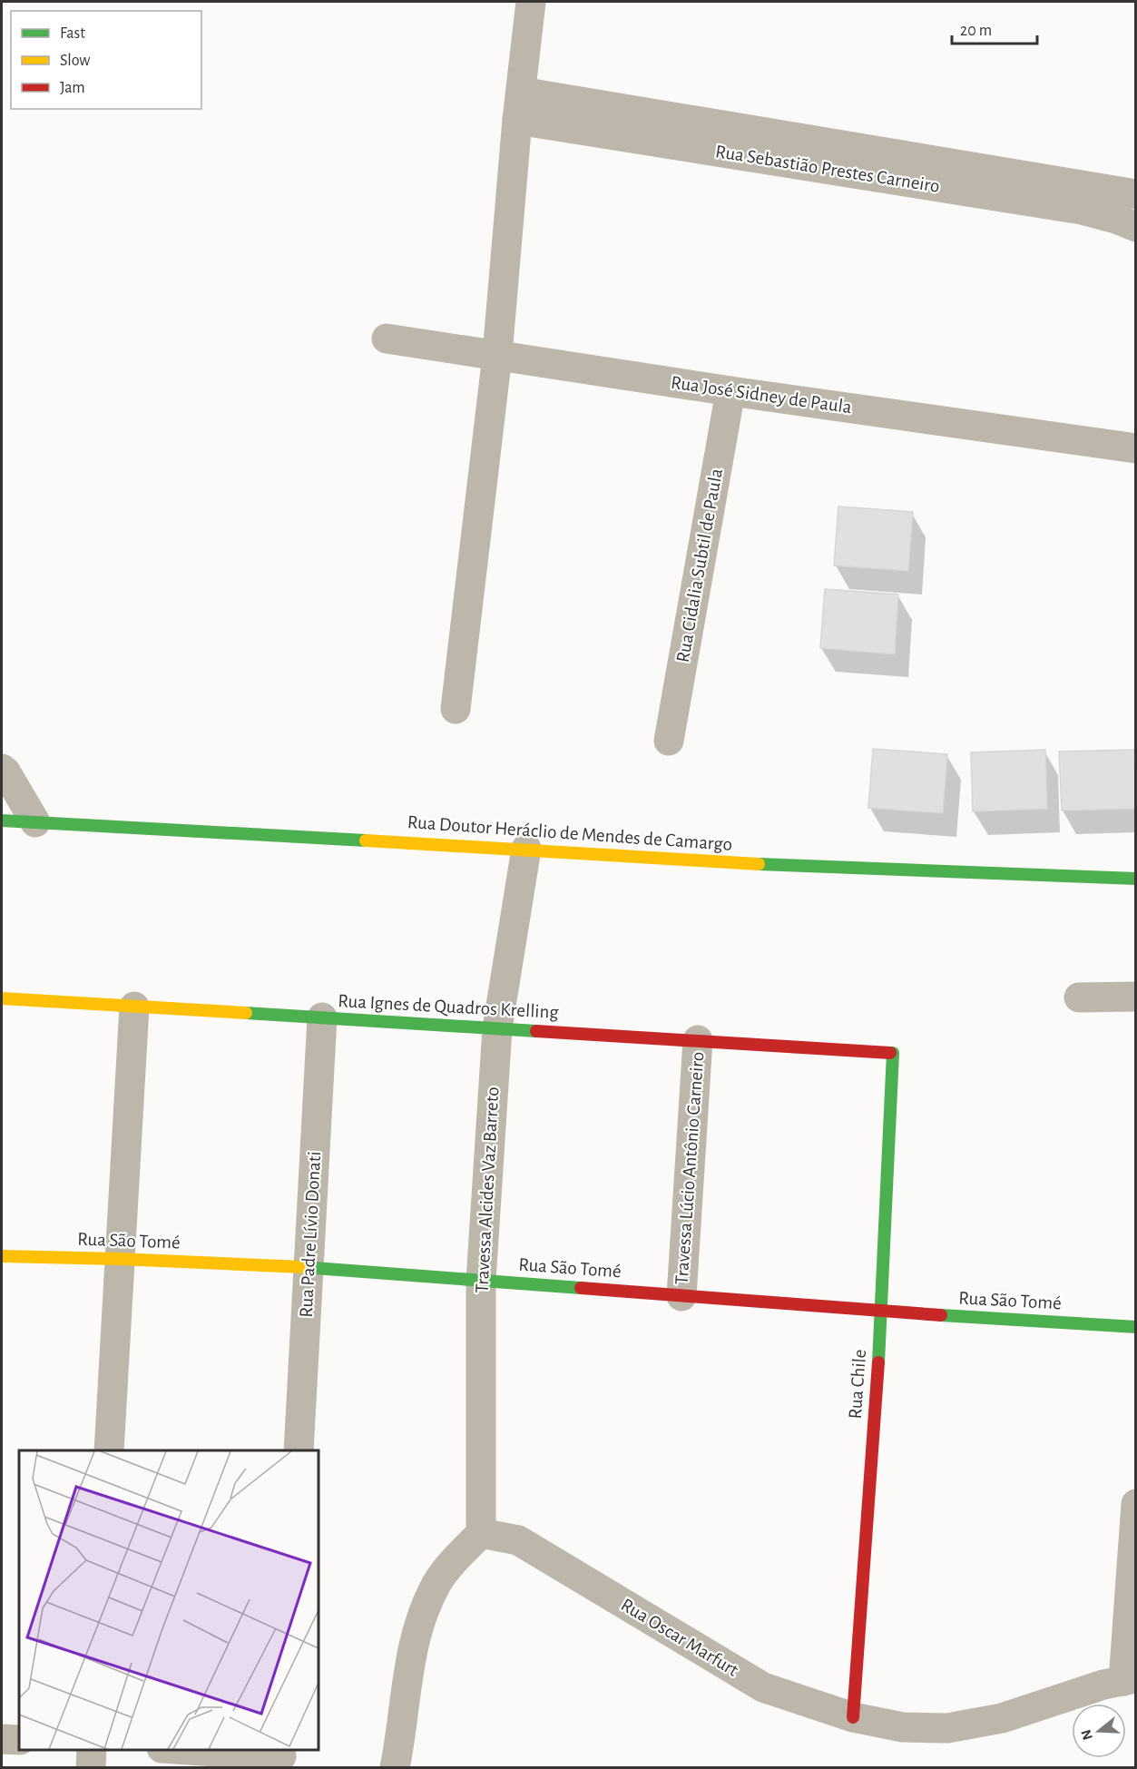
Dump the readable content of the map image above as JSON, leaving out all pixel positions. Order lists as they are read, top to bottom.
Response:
{
  "streets": {
    "street": [
      "Rua Sebastião Prestes Carneiro",
      "Rua José Sidney de Paula",
      "Rua Cidalia Subtil de Paula",
      "Rua Doutor Heráclio de Mendes de Camargo",
      "Rua Ignes de Quadros Krelling",
      "Travessa Lúcio Antônio Carneiro",
      "Travessa Alcides Vaz Barreto",
      "Rua Padre Lívio Donati",
      "Rua São Tomé",
      "Rua Chile",
      "Rua Oscar Marfurt"
    ]
  },
  "crossings": [
    ["Rua José Sidney de Paula", "Rua Cidalia Subtil de Paula"],
    ["Rua Doutor Heráclio de Mendes de Camargo", "Travessa Alcides Vaz Barreto"],
    ["Rua Ignes de Quadros Krelling", "Travessa Lúcio Antônio Carneiro"],
    ["Rua Ignes de Quadros Krelling", "Travessa Alcides Vaz Barreto"],
    ["Rua Ignes de Quadros Krelling", "Rua Padre Lívio Donati"],
    ["Rua Ignes de Quadros Krelling", "Rua Chile"],
    ["Travessa Lúcio Antônio Carneiro", "Rua São Tomé"],
    ["Travessa Alcides Vaz Barreto", "Rua São Tomé"],
    ["Travessa Alcides Vaz Barreto", "Rua Oscar Marfurt"],
    ["Rua Padre Lívio Donati", "Rua São Tomé"],
    ["Rua São Tomé", "Rua Chile"],
    ["Rua Chile", "Rua Oscar Marfurt"]
  ],
  "legend": ["Fast", "Slow", "Jam"],
  "scale_bar": "20 m",
  "north": "left"
}
